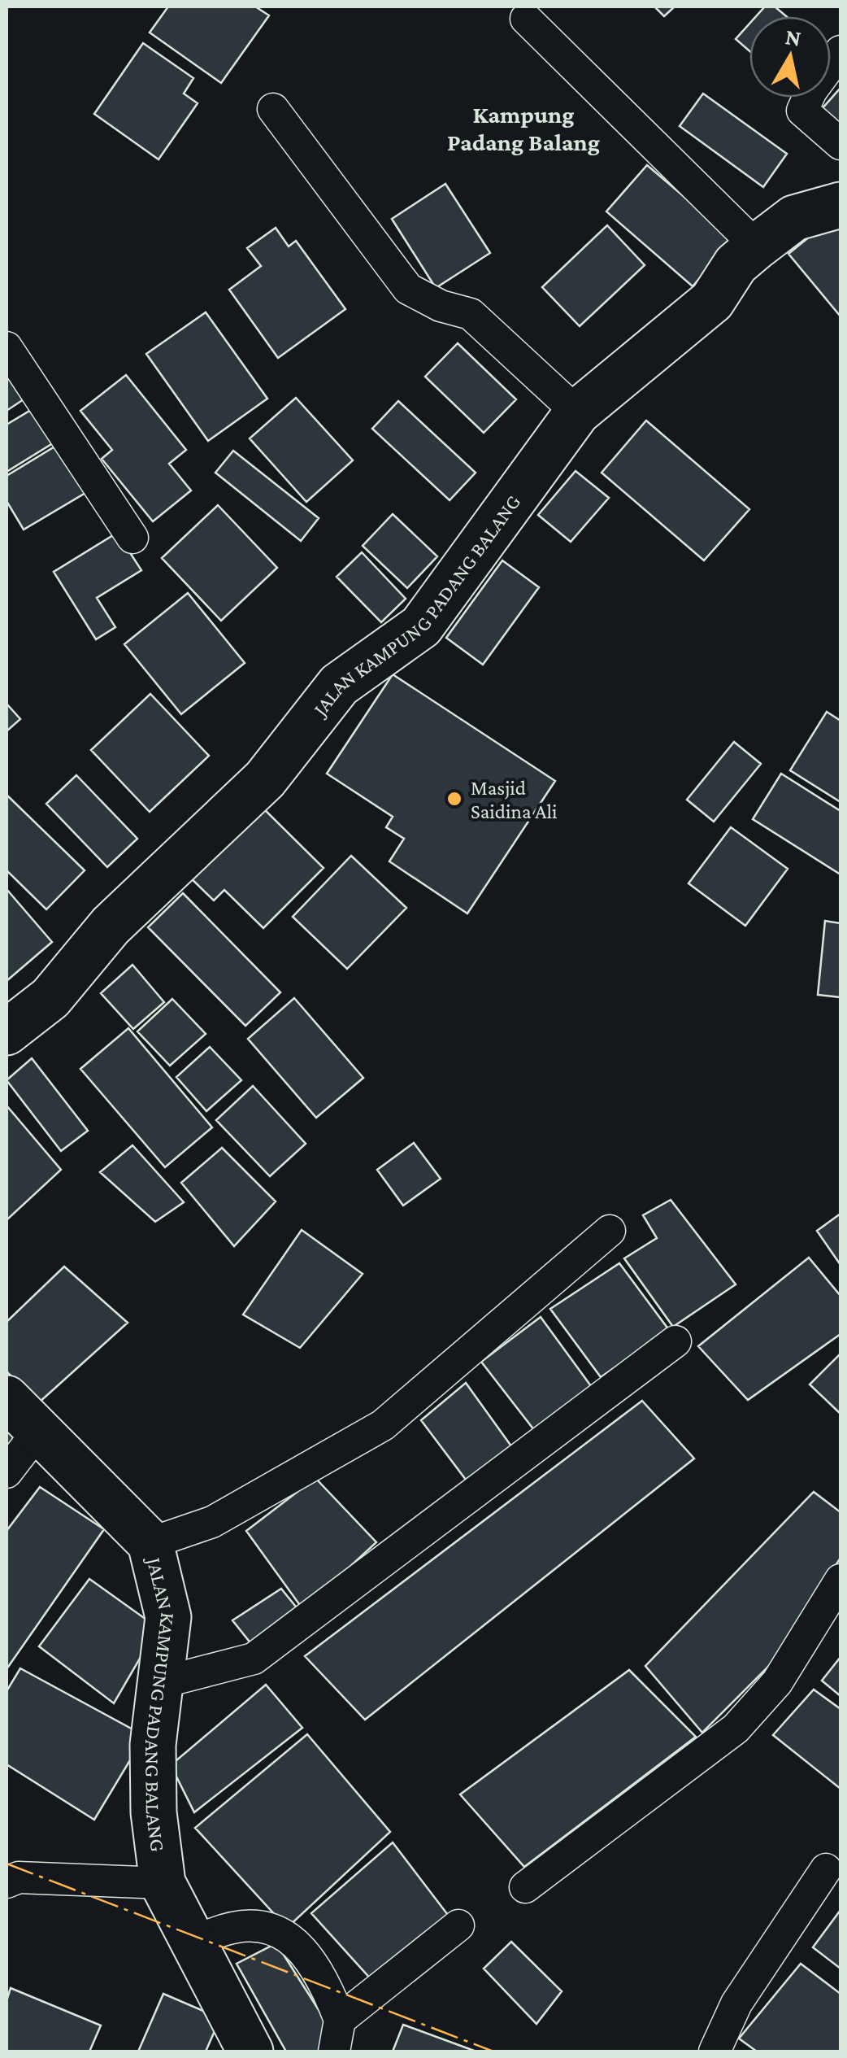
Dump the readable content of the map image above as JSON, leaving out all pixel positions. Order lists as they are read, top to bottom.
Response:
{
  "streets": {
    "street": ["JALAN KAMPUNG PADANG BALANG"]
  },
  "districts": ["Kampung Padang Balang"],
  "places": ["Masjid Saidina Ali"],
  "north": "top"
}
